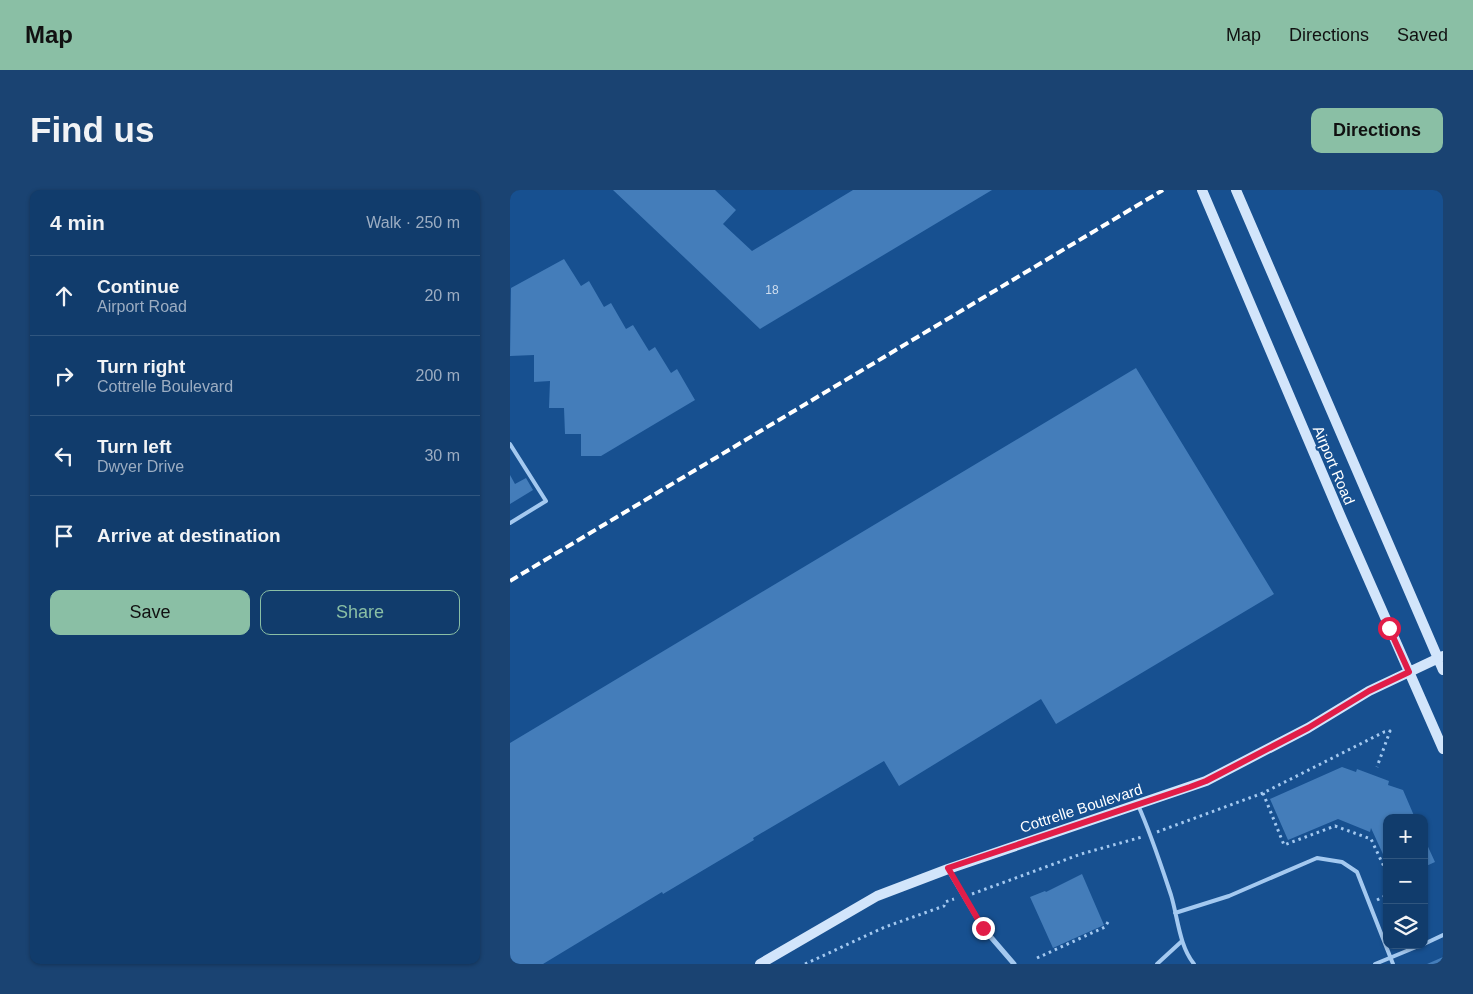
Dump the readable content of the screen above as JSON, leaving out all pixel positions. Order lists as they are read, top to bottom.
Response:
{
  "streets": {
    "main road": ["Airport Road", "Cottrelle Boulevard"]
  },
  "crossings": [
    ["Airport Road", "Cottrelle Boulevard"]
  ],
  "house_numbers": ["18"],
  "page": {
    "header": "Map",
    "nav": ["Map", "Directions", "Saved"],
    "buttons": [
      "Directions",
      ["Save", "Share"]
    ],
    "title": "Find us",
    "heading": ["4 min", "Walk · 250 m"],
    "list": [
      ["Continue", "Airport Road", "20 m"],
      ["Turn right", "Cottrelle Boulevard", "200 m"],
      ["Turn left", "Dwyer Drive", "30 m"],
      "Arrive at destination"
    ],
    "map_buttons": ["+", "−"]
  }
}
